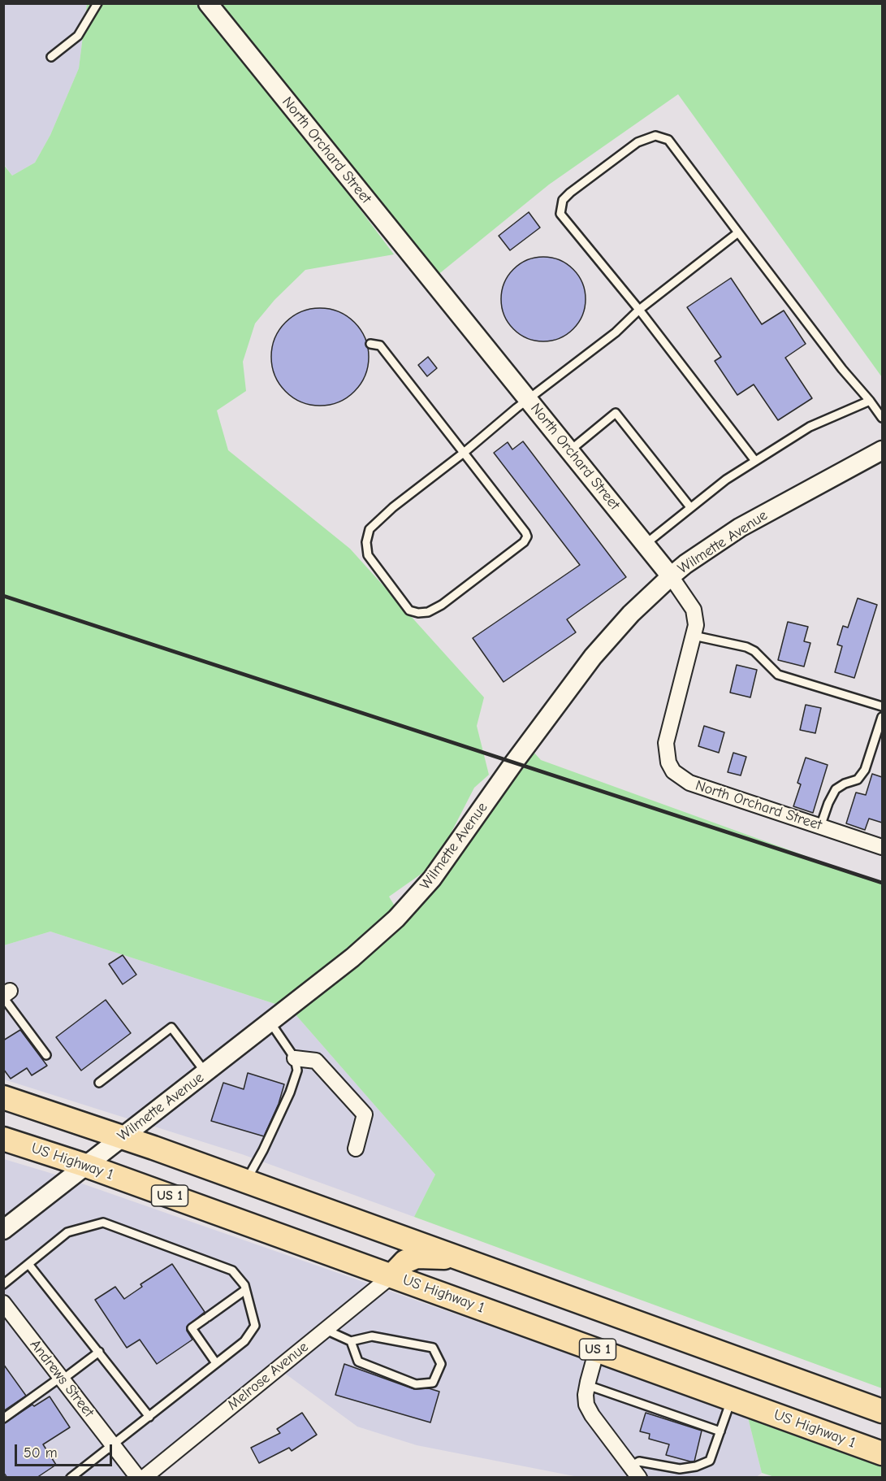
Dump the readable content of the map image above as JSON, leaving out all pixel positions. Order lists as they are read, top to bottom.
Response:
{
  "streets": {
    "main road": ["US Highway 1", "US 1"],
    "street": [
      "North Orchard Street",
      "Wilmette Avenue",
      "Melrose Avenue",
      "Andrews Street"
    ]
  },
  "crossings": [
    ["North Orchard Street", "Wilmette Avenue"],
    ["Wilmette Avenue", "US Highway 1"],
    ["US Highway 1", "Melrose Avenue"]
  ],
  "scale_bar": "50 m"
}
